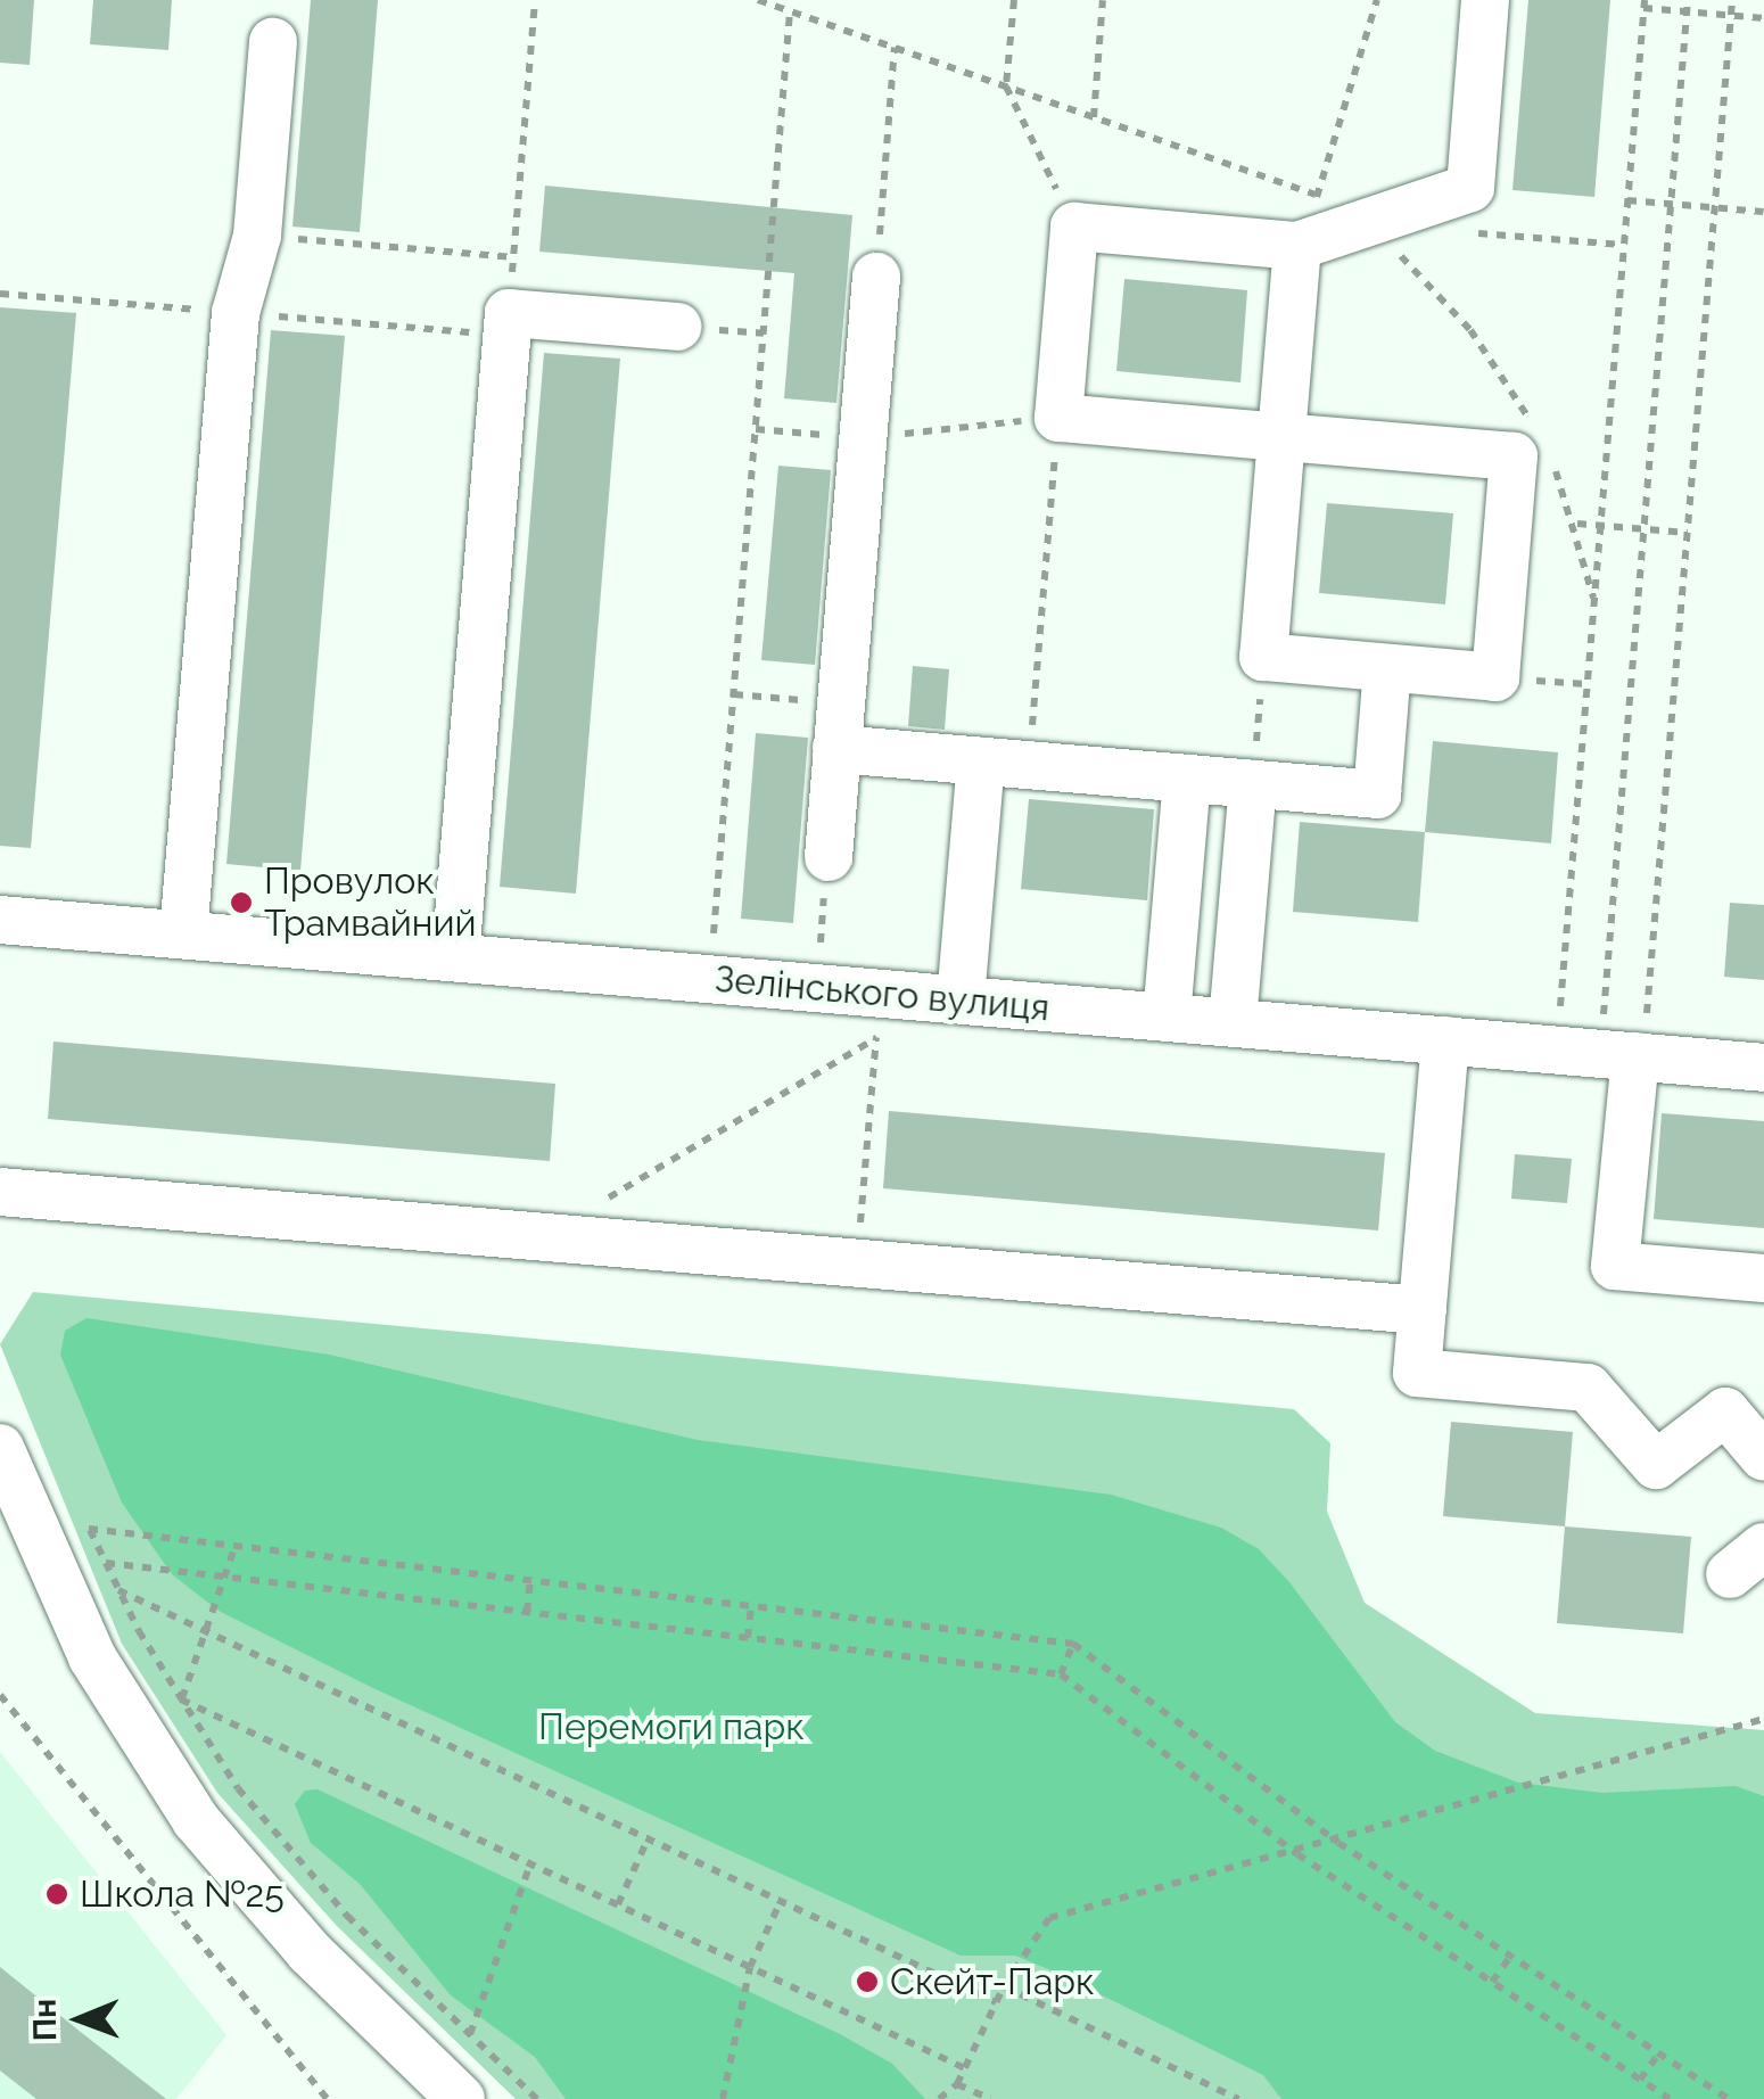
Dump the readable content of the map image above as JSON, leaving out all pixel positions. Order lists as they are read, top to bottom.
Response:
{
  "streets": {
    "street": ["Зелінського вулиця"]
  },
  "parks": ["Перемоги парк"],
  "places": ["Провулок Трамвайний", "Школа №25", "Скейт-Парк"],
  "north": "left"
}
